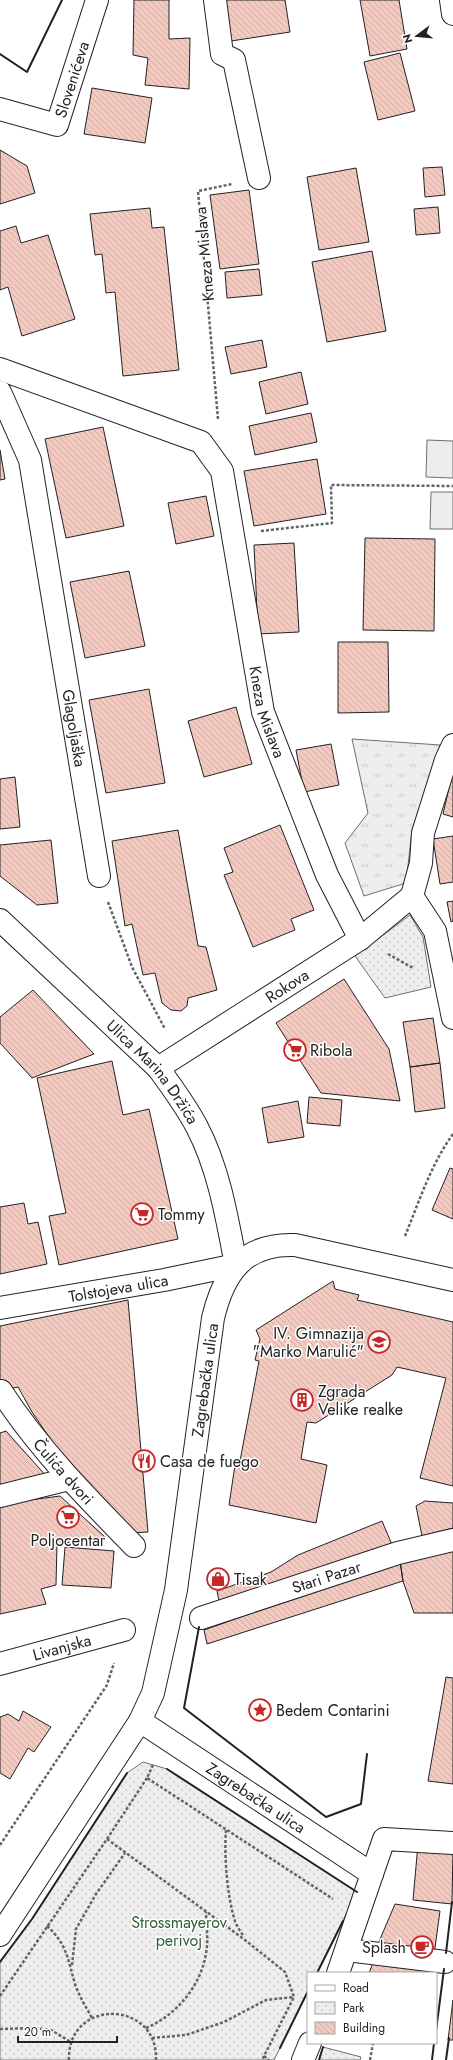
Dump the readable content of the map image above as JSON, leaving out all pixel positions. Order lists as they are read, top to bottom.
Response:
{
  "streets": {
    "street": [
      "Slovenićeva",
      "Kneza Mislava",
      "Glagoljaška",
      "Rokova",
      "Ulica Marina Držića",
      "Tolstojeva ulica",
      "Zagrebačka ulica",
      "Čulića dvori",
      "Stari Pazar",
      "Livanjska"
    ]
  },
  "crossings": [
    ["Kneza Mislava", "Rokova"],
    ["Rokova", "Ulica Marina Držića"],
    ["Ulica Marina Držića", "Tolstojeva ulica"],
    ["Ulica Marina Držića", "Zagrebačka ulica"],
    ["Tolstojeva ulica", "Zagrebačka ulica"]
  ],
  "parks": ["Strossmayerov perivoj"],
  "places": {
    "supermarket": ["Ribola", "Tommy", "Poljocentar"],
    "school or university": ["IV. Gimnazija \"Marko Marulić\""],
    "building": ["Zgrada Velike realke"],
    "restaurant": ["Casa de fuego"],
    "shop": ["Tisak"],
    "place": ["Bedem Contarini"],
    "cafe": ["Splash"]
  },
  "legend": ["Road", "Park", "Building"],
  "scale_bar": "20 m",
  "north": "left"
}
